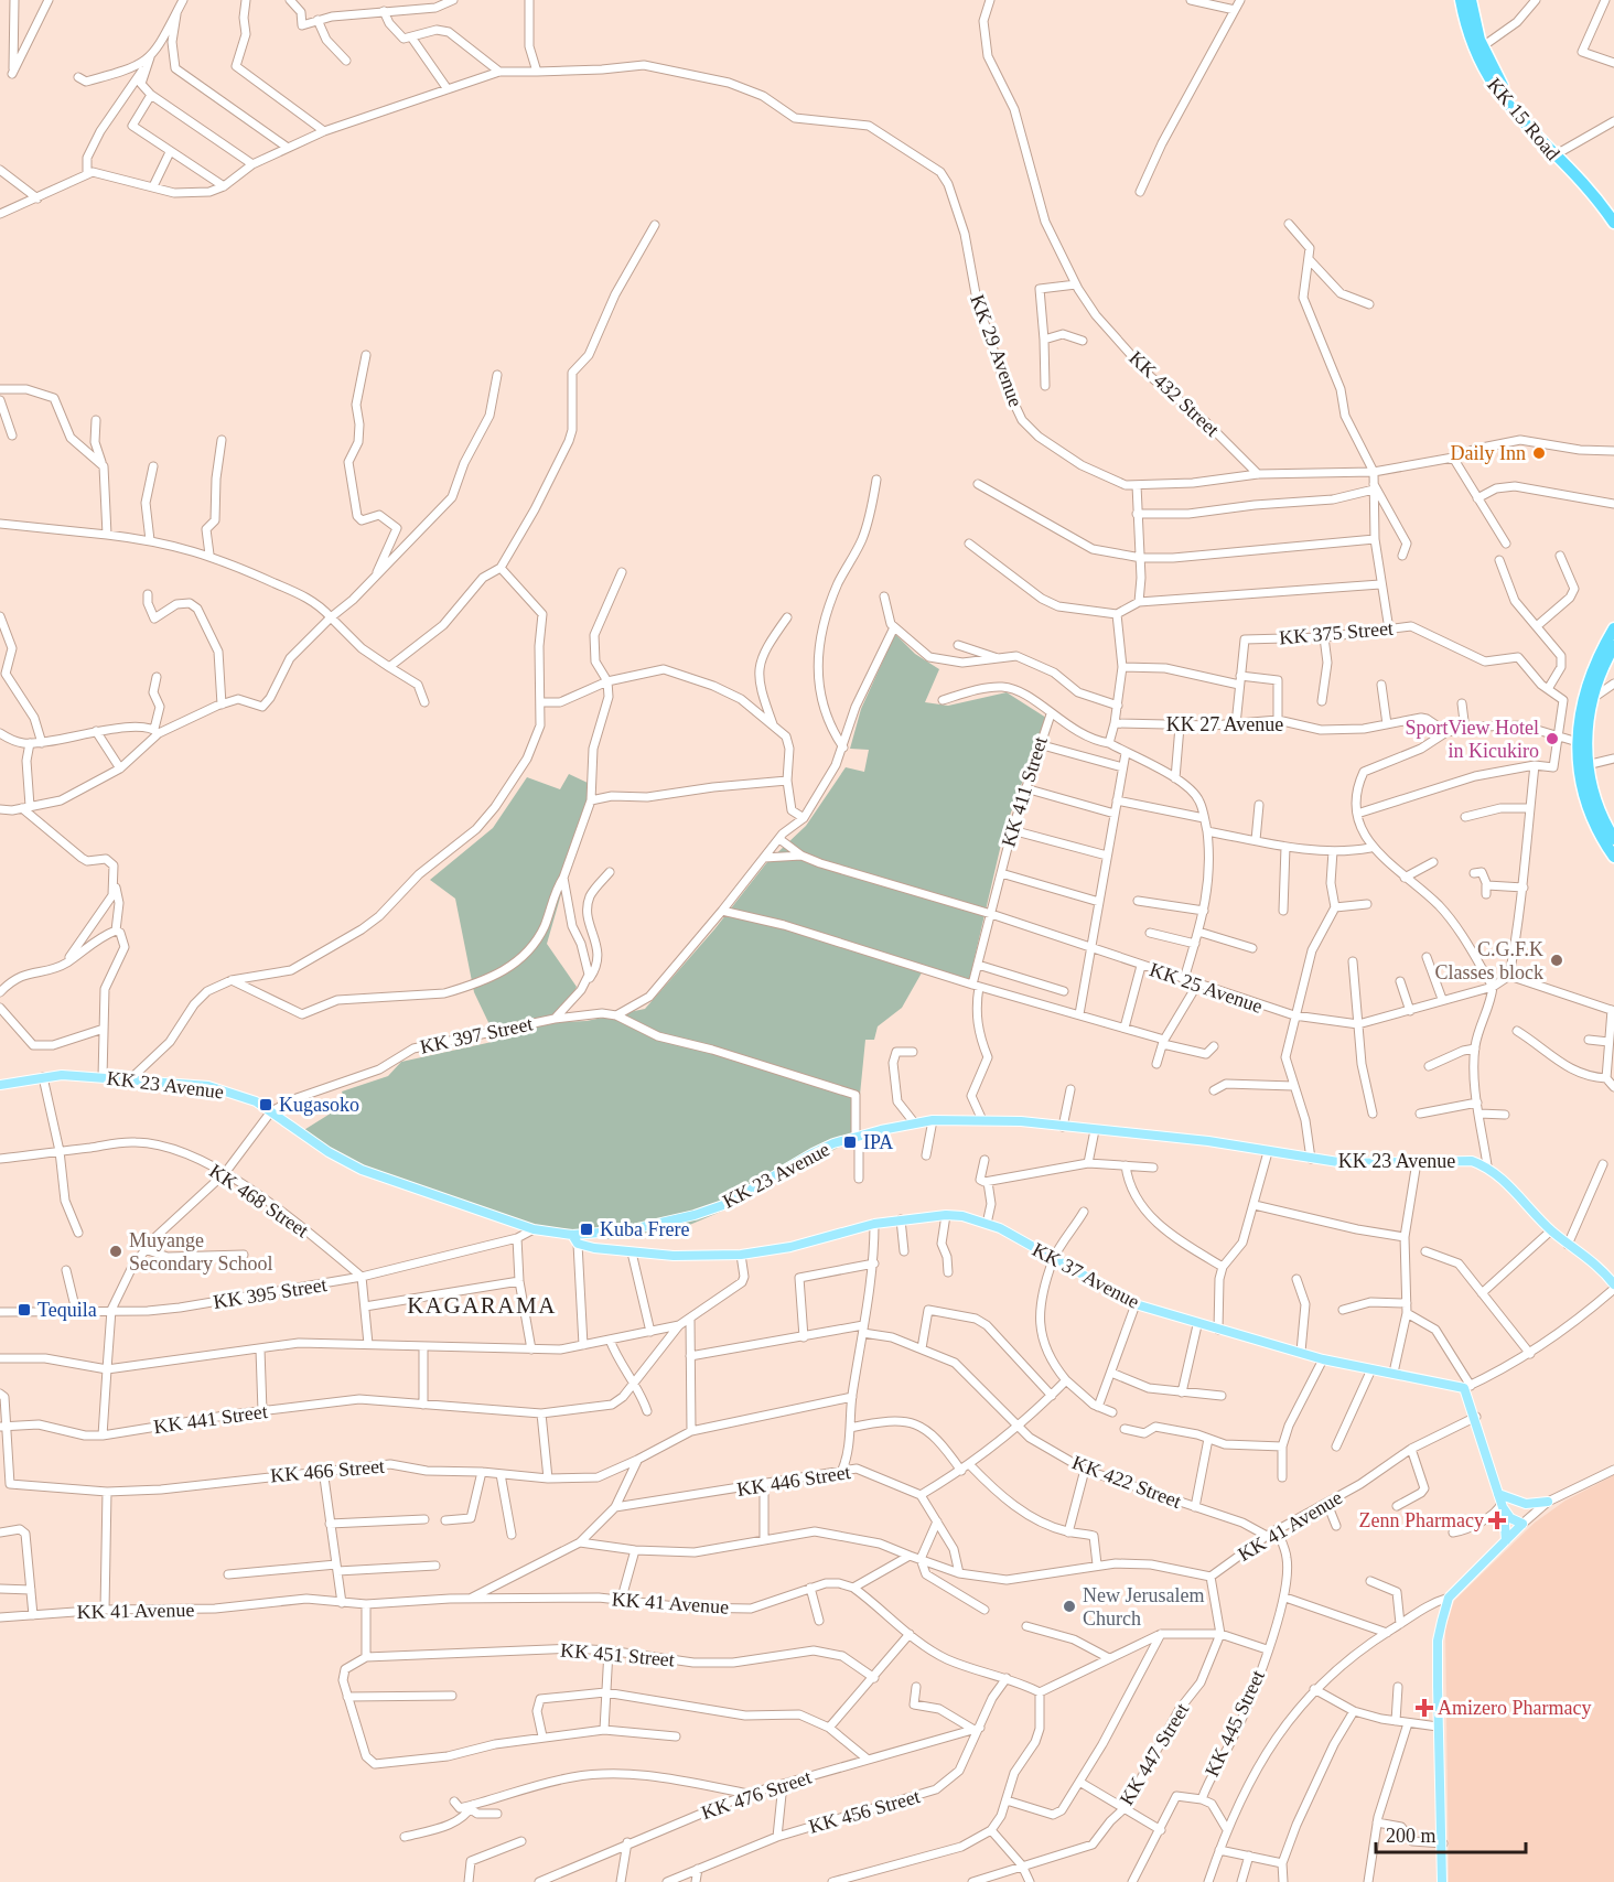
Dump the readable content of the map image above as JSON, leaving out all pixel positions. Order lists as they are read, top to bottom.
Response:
{
  "streets": {
    "highway": ["KK 15 Road"],
    "main road": ["KK 23 Avenue", "KK 37 Avenue"],
    "street": [
      "KK 29 Avenue",
      "KK 432 Street",
      "KK 375 Street",
      "KK 27 Avenue",
      "KK 411 Street",
      "KK 25 Avenue",
      "KK 397 Street",
      "KK 468 Street",
      "KK 395 Street",
      "KK 441 Street",
      "KK 466 Street",
      "KK 446 Street",
      "KK 422 Street",
      "KK 41 Avenue",
      "KK 451 Street",
      "KK 445 Street",
      "KK 447 Street",
      "KK 476 Street",
      "KK 456 Street"
    ]
  },
  "crossings": [
    ["KK 29 Avenue", "KK 432 Street"],
    ["KK 375 Street", "KK 27 Avenue"],
    ["KK 411 Street", "KK 25 Avenue"],
    ["KK 411 Street", "KK 23 Avenue"],
    ["KK 397 Street", "KK 23 Avenue"],
    ["KK 397 Street", "KK 468 Street"],
    ["KK 397 Street", "KK 395 Street"],
    ["KK 397 Street", "KK 441 Street"],
    ["KK 23 Avenue", "KK 37 Avenue"],
    ["KK 23 Avenue", "KK 395 Street"],
    ["KK 468 Street", "KK 395 Street"],
    ["KK 37 Avenue", "KK 441 Street"],
    ["KK 422 Street", "KK 41 Avenue"],
    ["KK 41 Avenue", "KK 445 Street"],
    ["KK 476 Street", "KK 456 Street"]
  ],
  "districts": ["KAGARAMA"],
  "places": {
    "other": [
      "Daily Inn",
      "SportView Hotel in Kicukiro",
      "C.G.F.K Classes block",
      "Muyange Secondary School",
      "New Jerusalem Church"
    ],
    "transit": [
      "Kugasoko",
      "IPA",
      "Kuba Frere",
      "Tequila"
    ],
    "health": ["Zenn Pharmacy", "Amizero Pharmacy"]
  },
  "scale_bar": "200 m"
}
